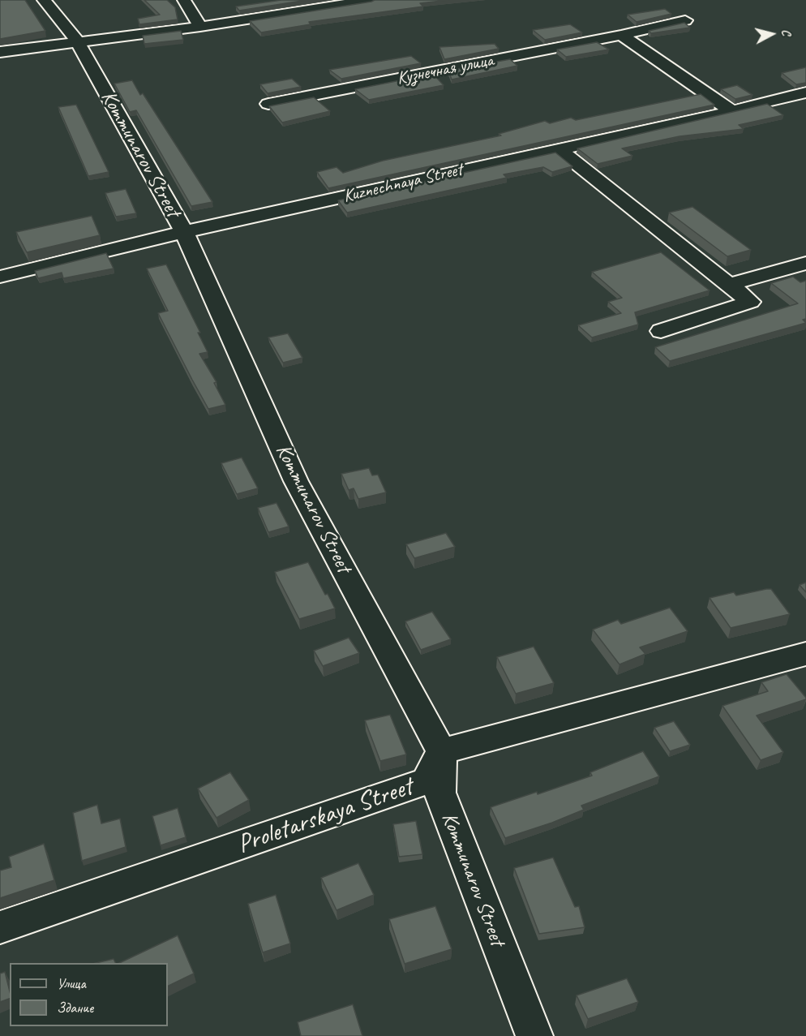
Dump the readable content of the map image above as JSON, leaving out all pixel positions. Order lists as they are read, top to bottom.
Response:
{
  "streets": {
    "street": [
      "Кузнечная улица",
      "Kommunarov Street",
      "Kuznechnaya Street",
      "Proletarskaya Street"
    ]
  },
  "crossings": [
    ["Kommunarov Street", "Kuznechnaya Street"],
    ["Kommunarov Street", "Proletarskaya Street"]
  ],
  "legend": ["Улица", "Здание"],
  "north": "right"
}
